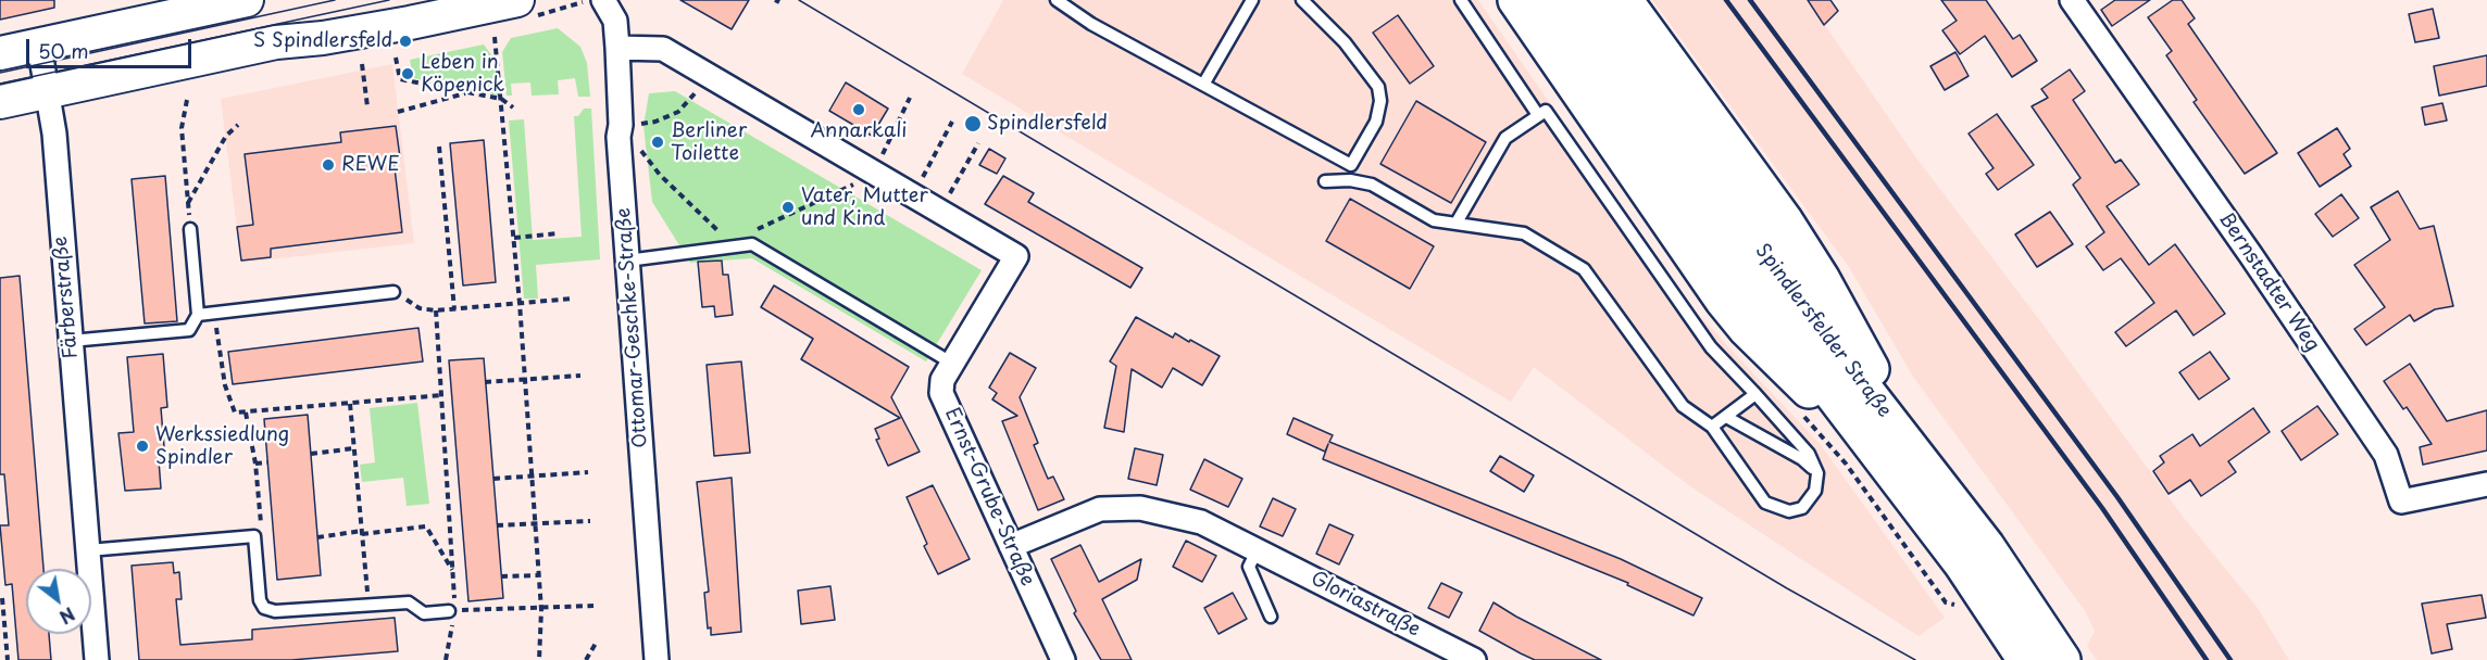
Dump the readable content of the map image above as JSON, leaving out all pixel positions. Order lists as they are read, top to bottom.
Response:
{
  "streets": {
    "highway": ["Spindlersfelder Straße"],
    "street": [
      "Bernstadter Weg",
      "Färberstraße",
      "Ottomar-Geschke-Straße",
      "Ernst-Grube-Straße",
      "Gloriastraße"
    ]
  },
  "crossings": [
    ["Ottomar-Geschke-Straße", "Ernst-Grube-Straße"],
    ["Ernst-Grube-Straße", "Gloriastraße"]
  ],
  "places": [
    "S Spindlersfeld",
    "Leben in Köpenick",
    "Annarkali",
    "Spindlersfeld",
    "Berliner Toilette",
    "REWE",
    "Vater, Mutter und Kind",
    "Werkssiedlung Spindler"
  ],
  "scale_bar": "50 m",
  "north": "bottom right"
}
